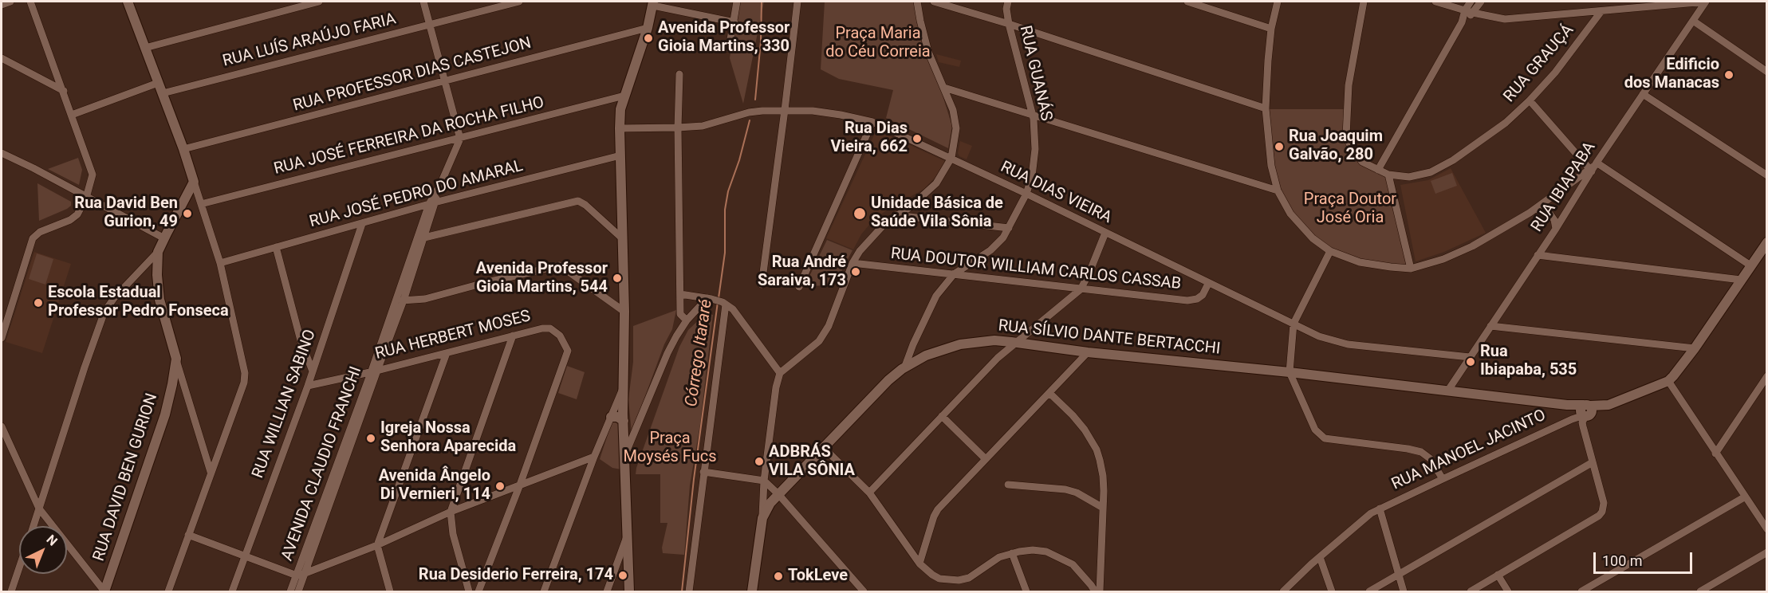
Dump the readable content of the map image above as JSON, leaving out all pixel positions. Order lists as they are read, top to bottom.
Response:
{
  "streets": {
    "street": [
      "RUA LUÍS ARAÚJO FARIA",
      "RUA GRAUÇÁ",
      "RUA GUANÁS",
      "RUA PROFESSOR DIAS CASTEJON",
      "RUA JOSÉ FERREIRA DA ROCHA FILHO",
      "RUA IBIAPABA",
      "RUA DIAS VIEIRA",
      "RUA JOSÉ PEDRO DO AMARAL",
      "RUA DOUTOR WILLIAM CARLOS CASSAB",
      "RUA HERBERT MOSES",
      "RUA SÍLVIO DANTE BERTACCHI",
      "RUA WILLIAN SABINO",
      "RUA MANOEL JACINTO",
      "AVENIDA CLAUDIO FRANCHI",
      "RUA DAVID BEN GURION"
    ]
  },
  "crossings": [
    ["RUA GUANÁS", "RUA DIAS VIEIRA"],
    ["RUA GUANÁS", "RUA DOUTOR WILLIAM CARLOS CASSAB"],
    ["RUA GUANÁS", "RUA SÍLVIO DANTE BERTACCHI"],
    ["RUA JOSÉ FERREIRA DA ROCHA FILHO", "AVENIDA CLAUDIO FRANCHI"],
    ["RUA IBIAPABA", "RUA DIAS VIEIRA"],
    ["RUA IBIAPABA", "RUA SÍLVIO DANTE BERTACCHI"],
    ["RUA DIAS VIEIRA", "RUA DOUTOR WILLIAM CARLOS CASSAB"],
    ["RUA JOSÉ PEDRO DO AMARAL", "RUA WILLIAN SABINO"],
    ["RUA JOSÉ PEDRO DO AMARAL", "AVENIDA CLAUDIO FRANCHI"],
    ["RUA HERBERT MOSES", "RUA WILLIAN SABINO"],
    ["RUA HERBERT MOSES", "AVENIDA CLAUDIO FRANCHI"],
    ["RUA SÍLVIO DANTE BERTACCHI", "RUA MANOEL JACINTO"]
  ],
  "water": ["Córrego Itararé"],
  "parks": ["Praça Maria do Céu Correia", "Praça Doutor José Oria", "Praça Moysés Fucs"],
  "places": [
    "Avenida Professor Gioia Martins, 330",
    "Edificio dos Manacas",
    "Rua Dias Vieira, 662",
    "Rua Joaquim Galvão, 280",
    "Rua David Ben Gurion, 49",
    "Unidade Básica de Saúde Vila Sônia",
    "Rua André Saraiva, 173",
    "Avenida Professor Gioia Martins, 544",
    "Escola Estadual Professor Pedro Fonseca",
    "Rua Ibiapaba, 535",
    "Igreja Nossa Senhora Aparecida",
    "ADBRÁS VILA SÔNIA",
    "Avenida Ângelo Di Vernieri, 114",
    "Rua Desiderio Ferreira, 174",
    "TokLeve"
  ],
  "scale_bar": "100 m",
  "north": "top right"
}
